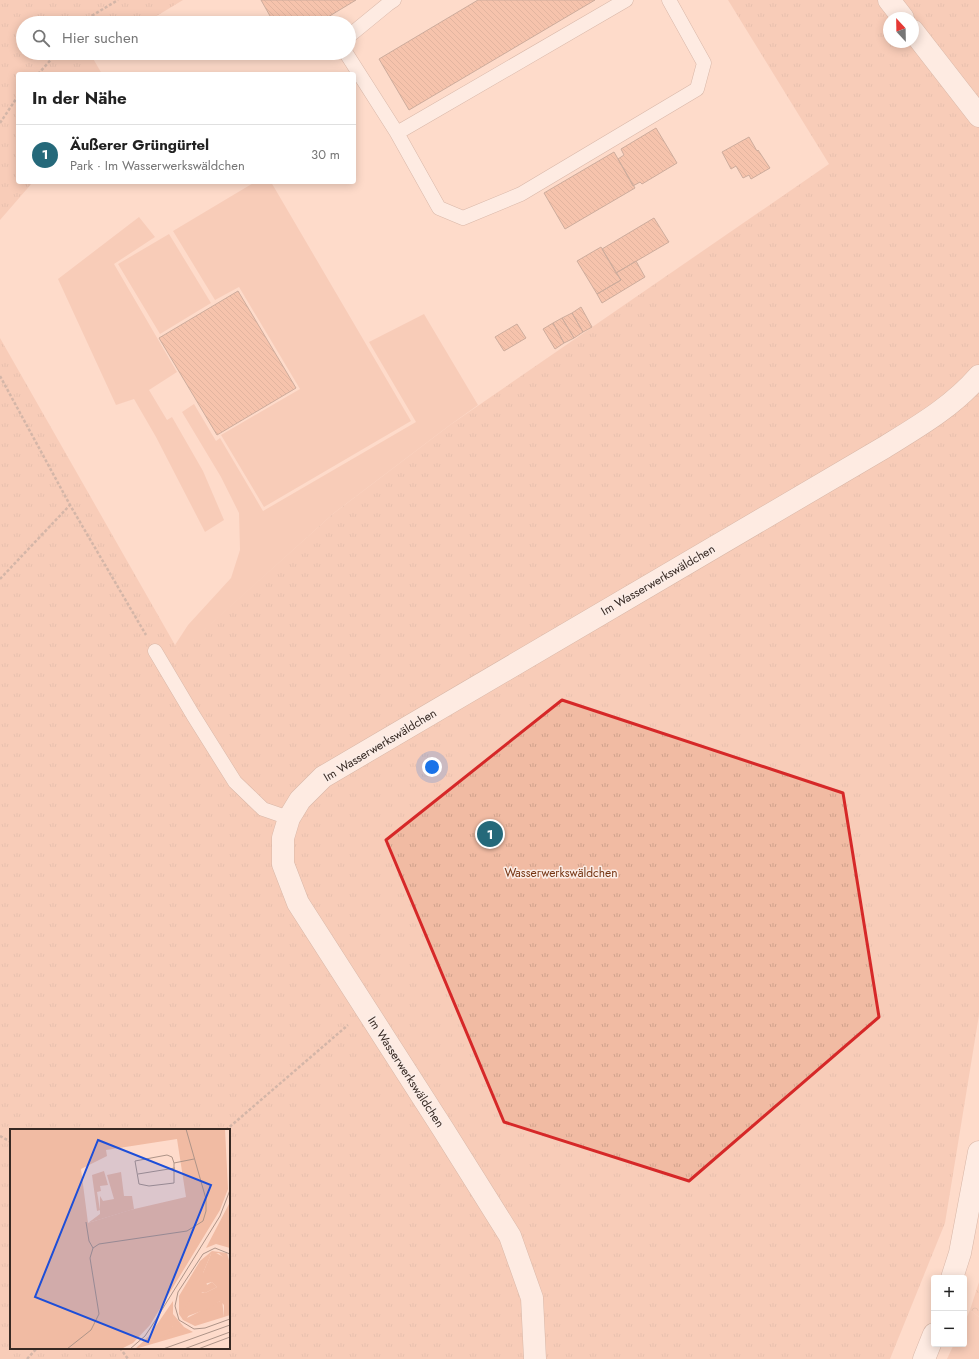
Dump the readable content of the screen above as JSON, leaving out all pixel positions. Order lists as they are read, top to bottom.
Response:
{
  "streets": {
    "main road": ["Im Wasserwerkswäldchen"]
  },
  "parks": ["Wasserwerkswäldchen"],
  "north": "top",
  "page": {
    "search": "Hier suchen",
    "heading": "In der Nähe",
    "list": [
      {
        "mark": "1",
        "name": "Äußerer Grüngürtel",
        "note": "Park · Im Wasserwerkswäldchen",
        "value": "30 m"
      }
    ],
    "pins": "1",
    "map_buttons": ["+", "−"]
  }
}
